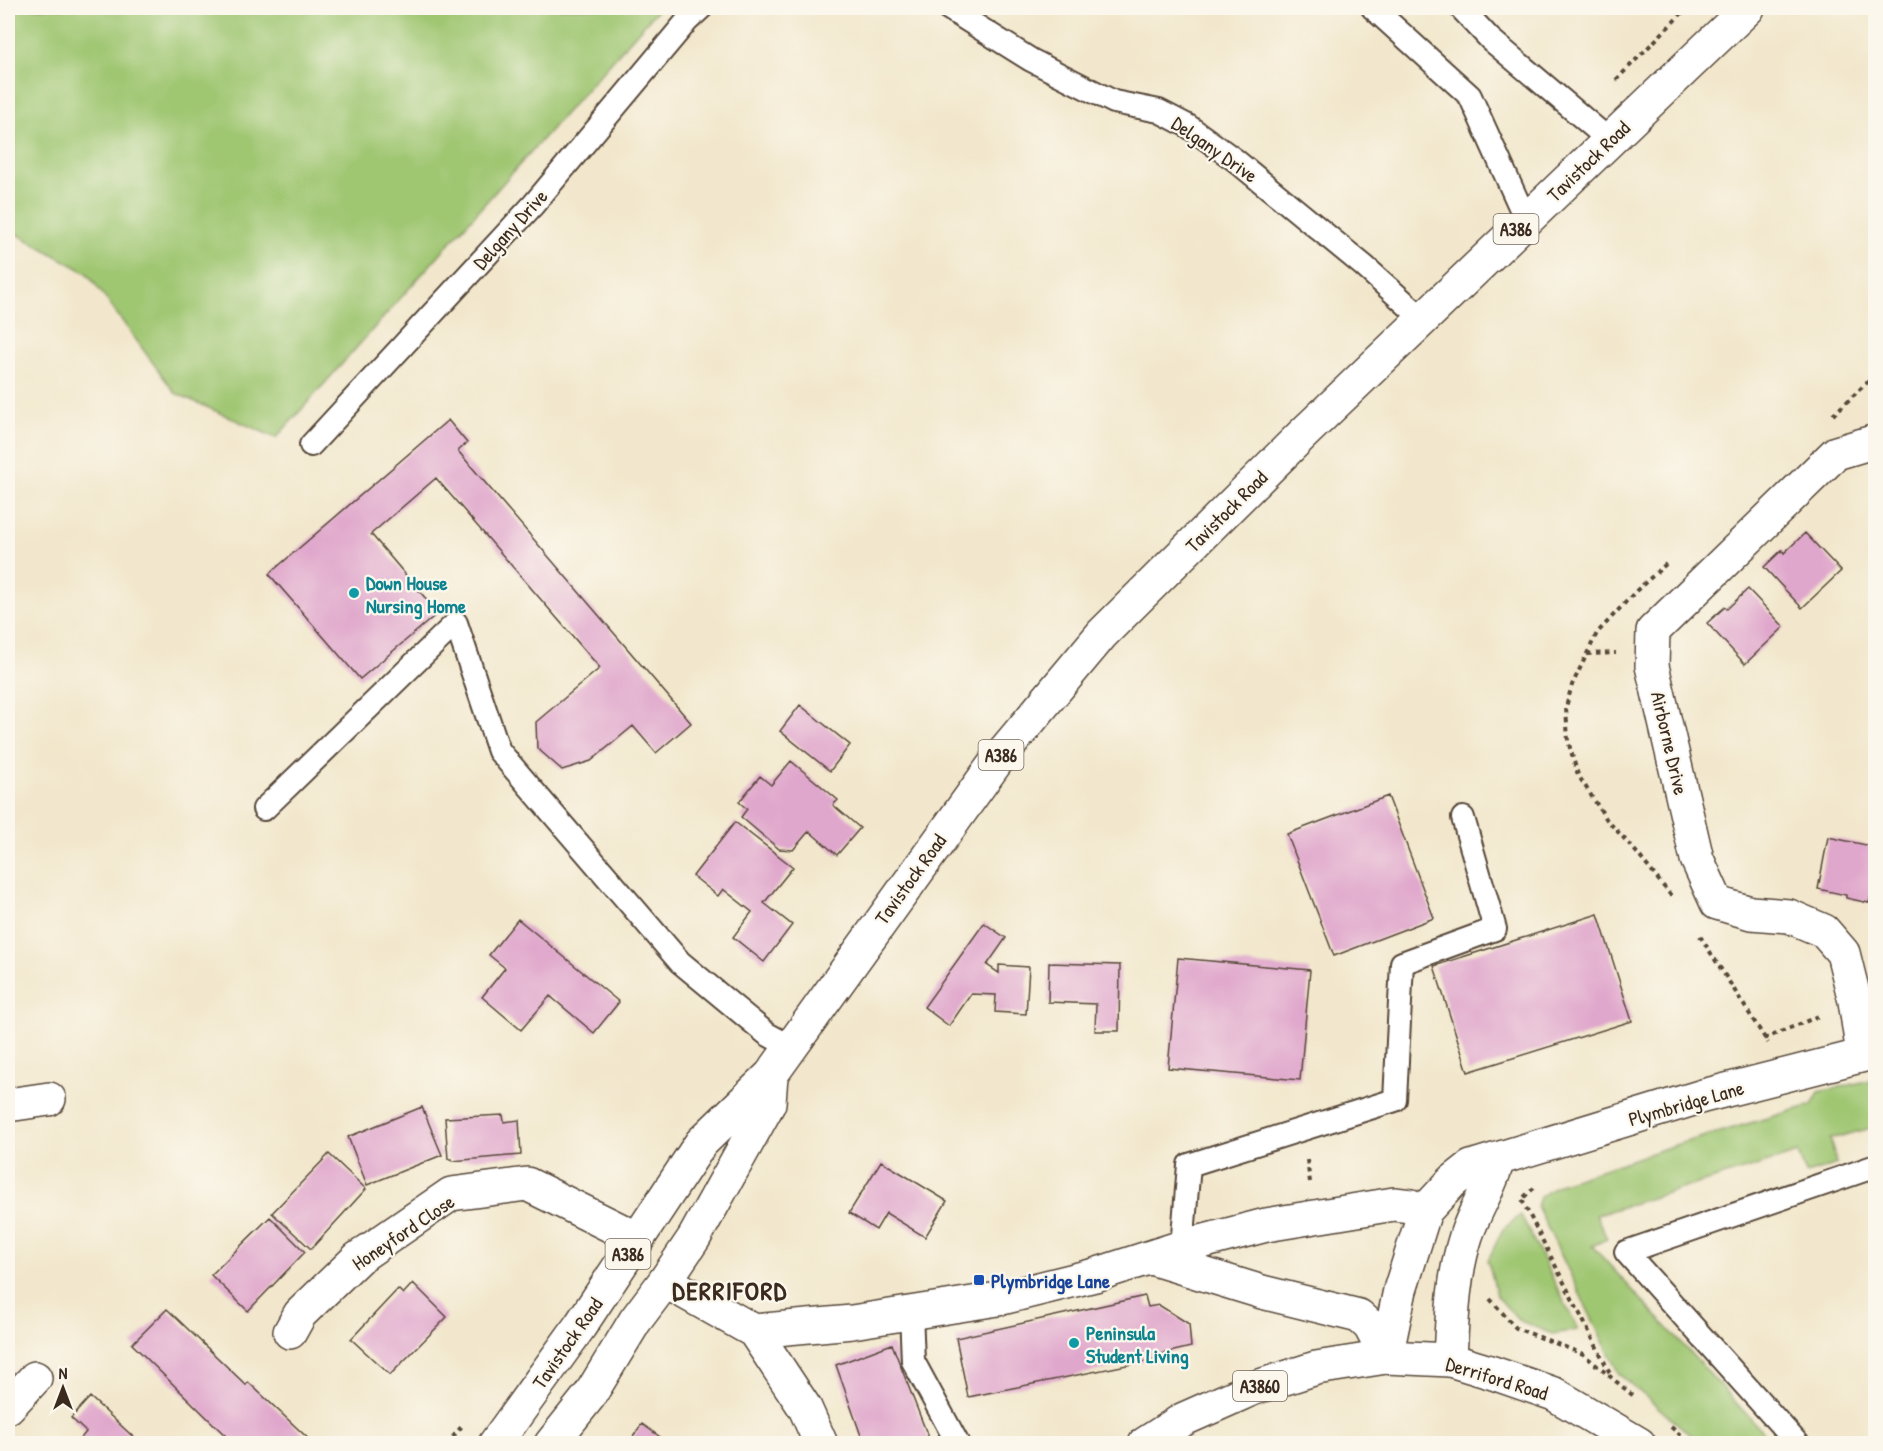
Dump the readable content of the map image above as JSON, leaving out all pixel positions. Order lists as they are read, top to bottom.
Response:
{
  "streets": {
    "main road": [
      "Tavistock Road",
      "A386",
      "Airborne Drive",
      "Plymbridge Lane",
      "Honeyford Close",
      "Derriford Road",
      "A3860"
    ],
    "lane": ["Delgany Drive"]
  },
  "crossings": [
    ["Delgany Drive", "Tavistock Road"],
    ["Tavistock Road", "Honeyford Close"],
    ["Airborne Drive", "Plymbridge Lane"],
    ["Plymbridge Lane", "Derriford Road"]
  ],
  "districts": ["DERRIFORD"],
  "places": {
    "other": ["Down House Nursing Home", "Peninsula Student Living"],
    "transit": ["Plymbridge Lane"]
  },
  "north": "top"
}
